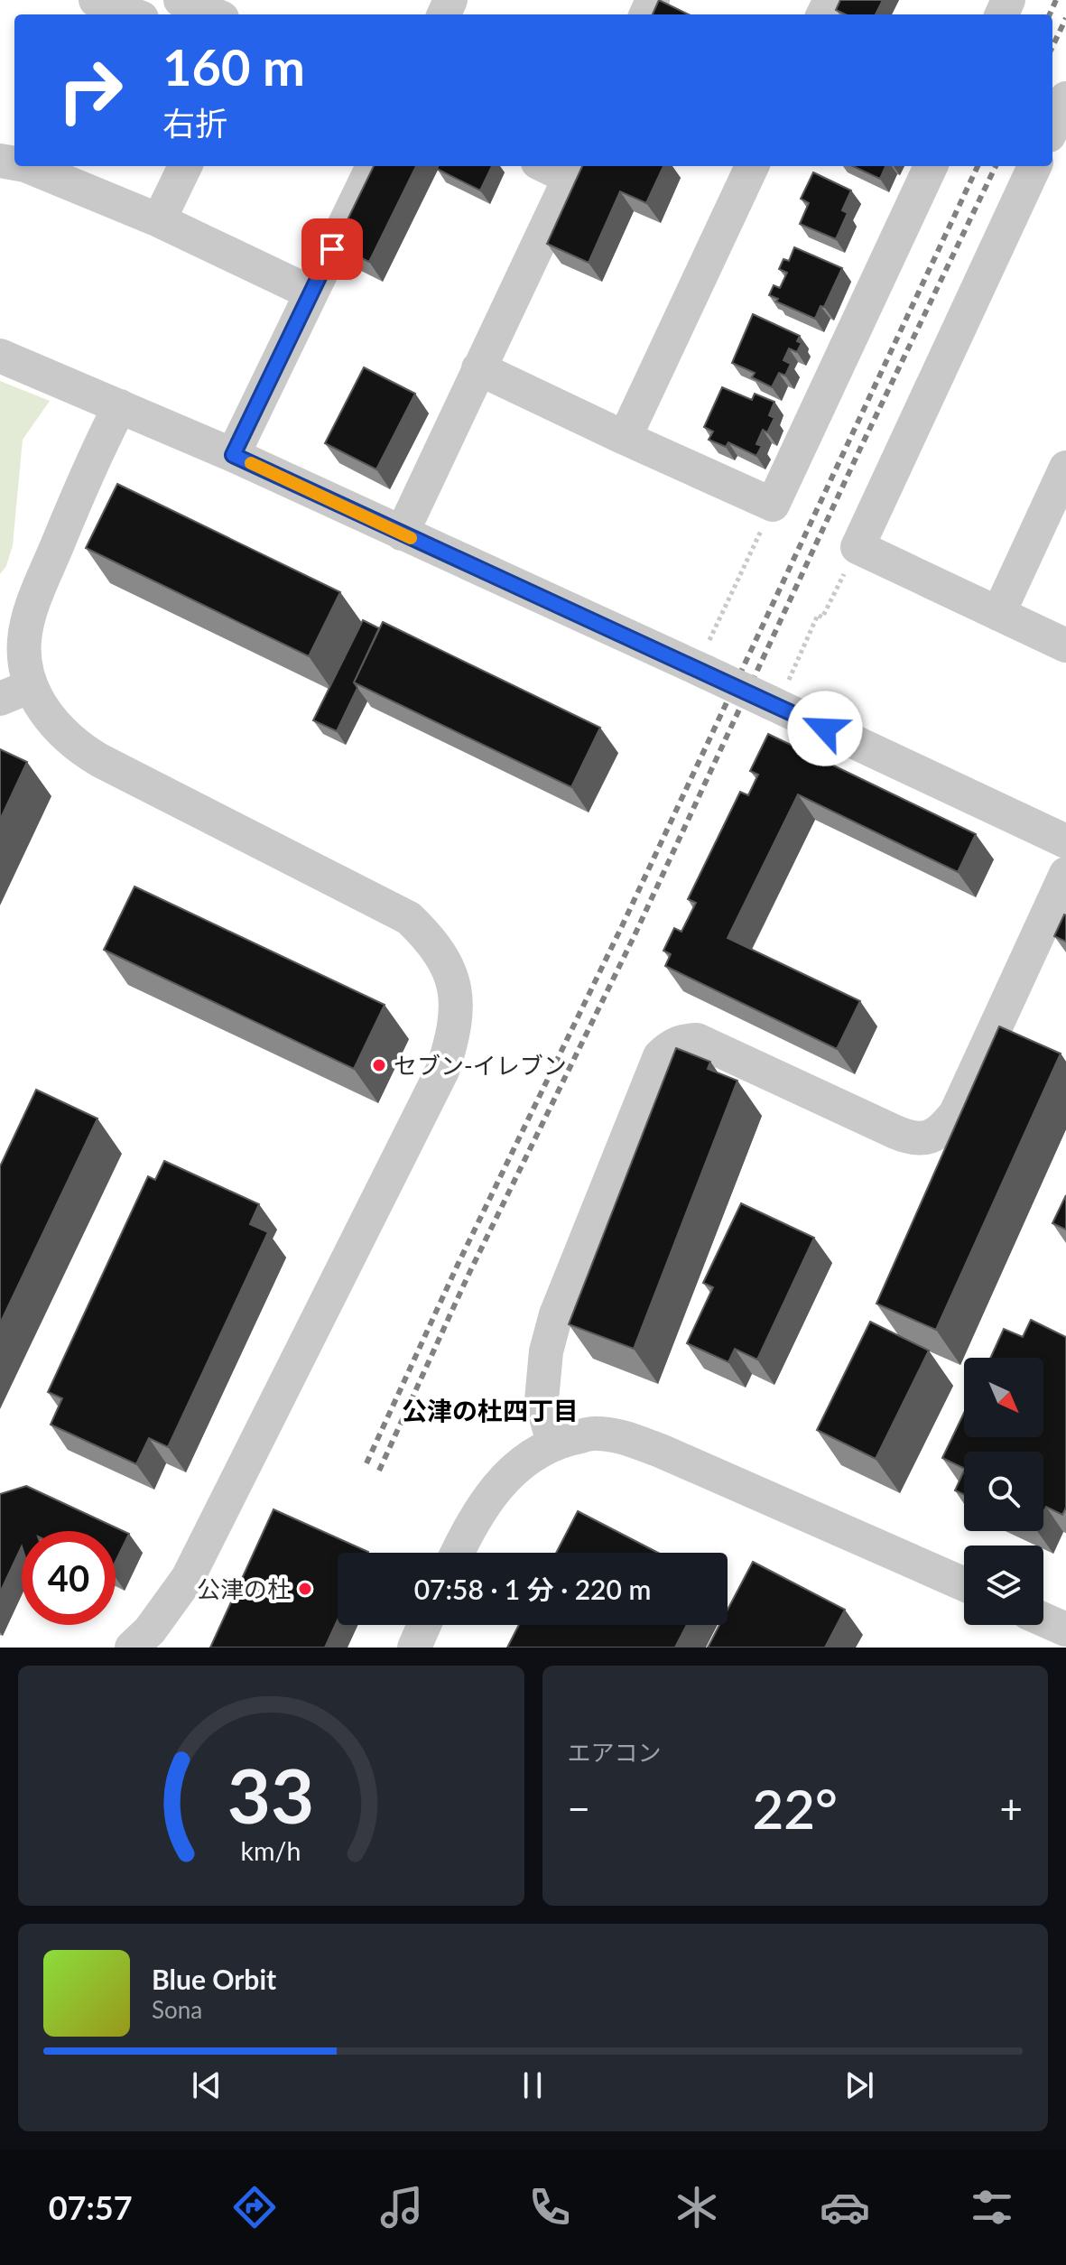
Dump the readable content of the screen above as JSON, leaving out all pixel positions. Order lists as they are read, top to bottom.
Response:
{
  "districts": ["公津の杜四丁目"],
  "places": ["セブン-イレブン", "公津の杜"],
  "north": "bottom right",
  "page": {
    "turn": ["160 m", "右折"],
    "limit": "40",
    "trip": "07:58 · 1 分 · 220 m",
    "tile": "エアコン",
    "heat": ["−", "22°", "+"],
    "song": ["Blue Orbit", "Sona"],
    "tabs": "07:57",
    "gauge": ["33", "km/h"]
  }
}
